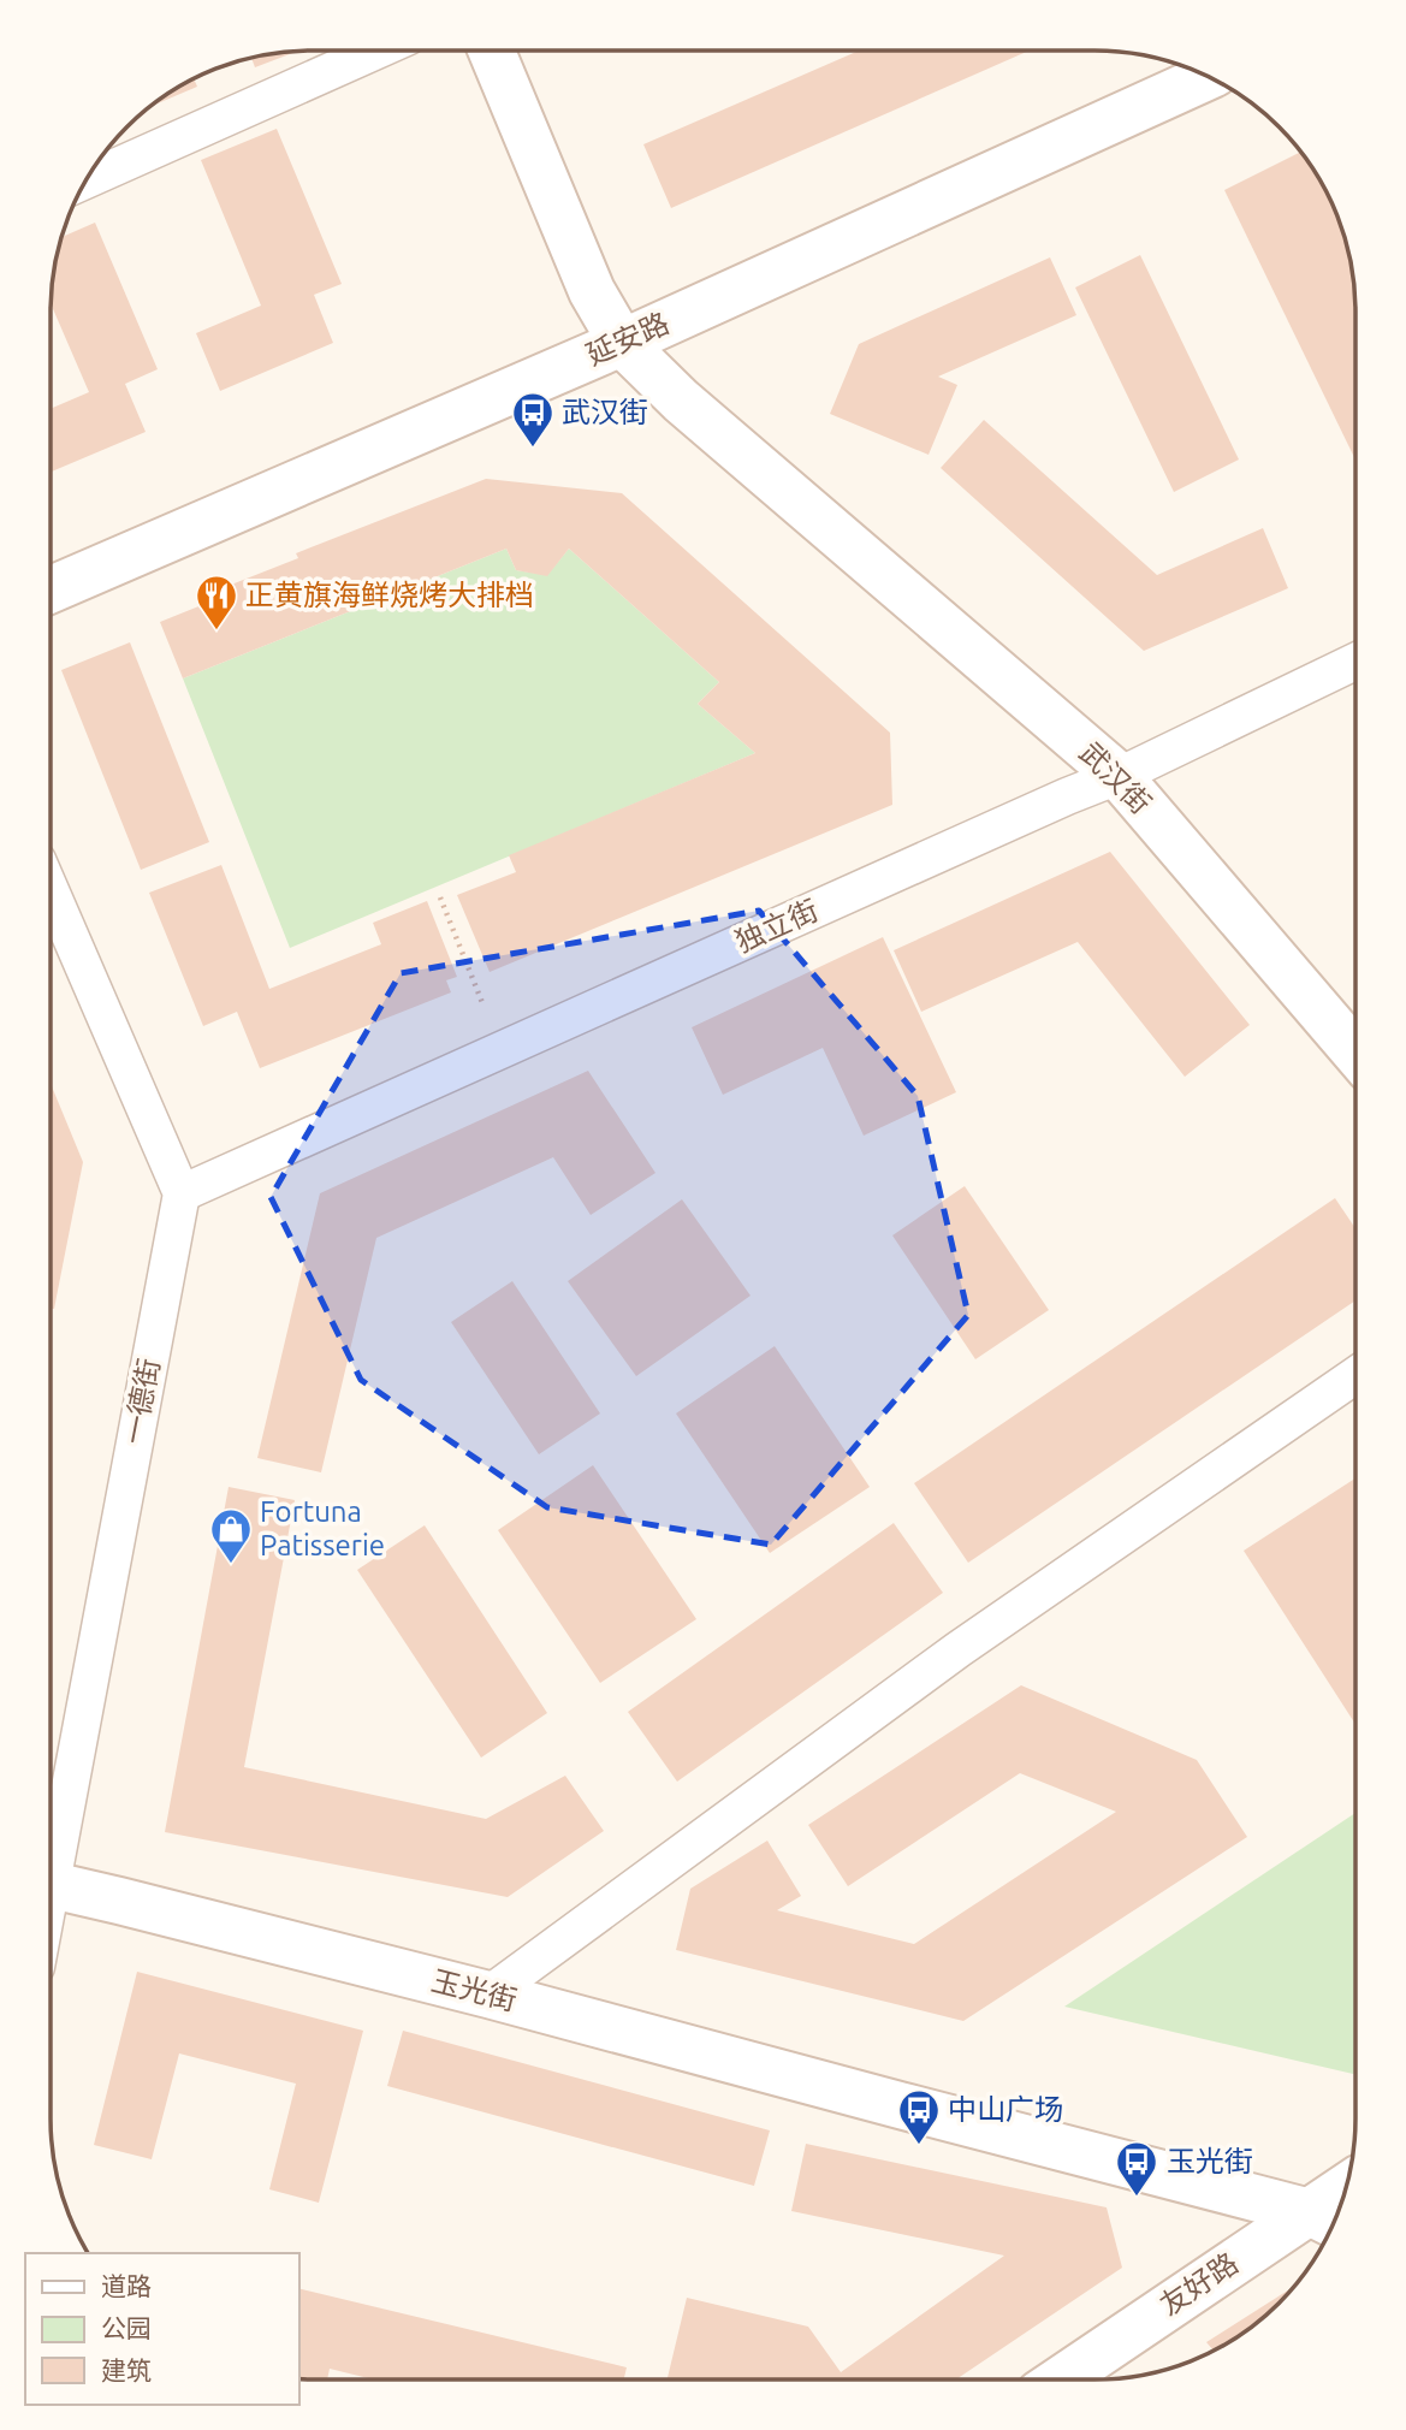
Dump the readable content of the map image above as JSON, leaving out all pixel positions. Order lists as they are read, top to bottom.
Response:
{
  "streets": {
    "main road": [
      "延安路",
      "武汉街",
      "玉光街",
      "友好路"
    ],
    "street": ["独立街", "一德街"]
  },
  "crossings": [
    ["延安路", "武汉街"],
    ["武汉街", "独立街"],
    ["独立街", "一德街"],
    ["玉光街", "友好路"]
  ],
  "places": {
    "bus stop": ["武汉街", "中山广场", "玉光街"],
    "restaurant": ["正黄旗海鲜烧烤大排档"],
    "shop": ["Fortuna Patisserie"]
  },
  "legend": ["道路", "公园", "建筑"]
}
